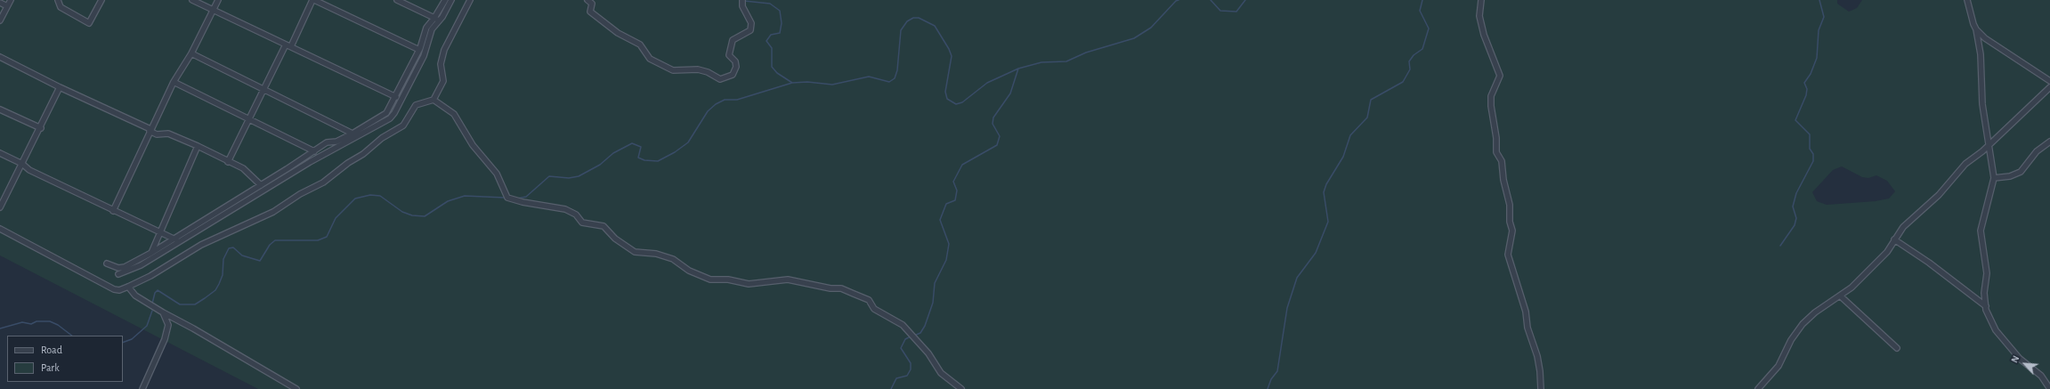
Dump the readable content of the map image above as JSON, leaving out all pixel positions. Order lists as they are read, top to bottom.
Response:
{
  "legend": ["Road", "Park"],
  "north": "top left"
}
